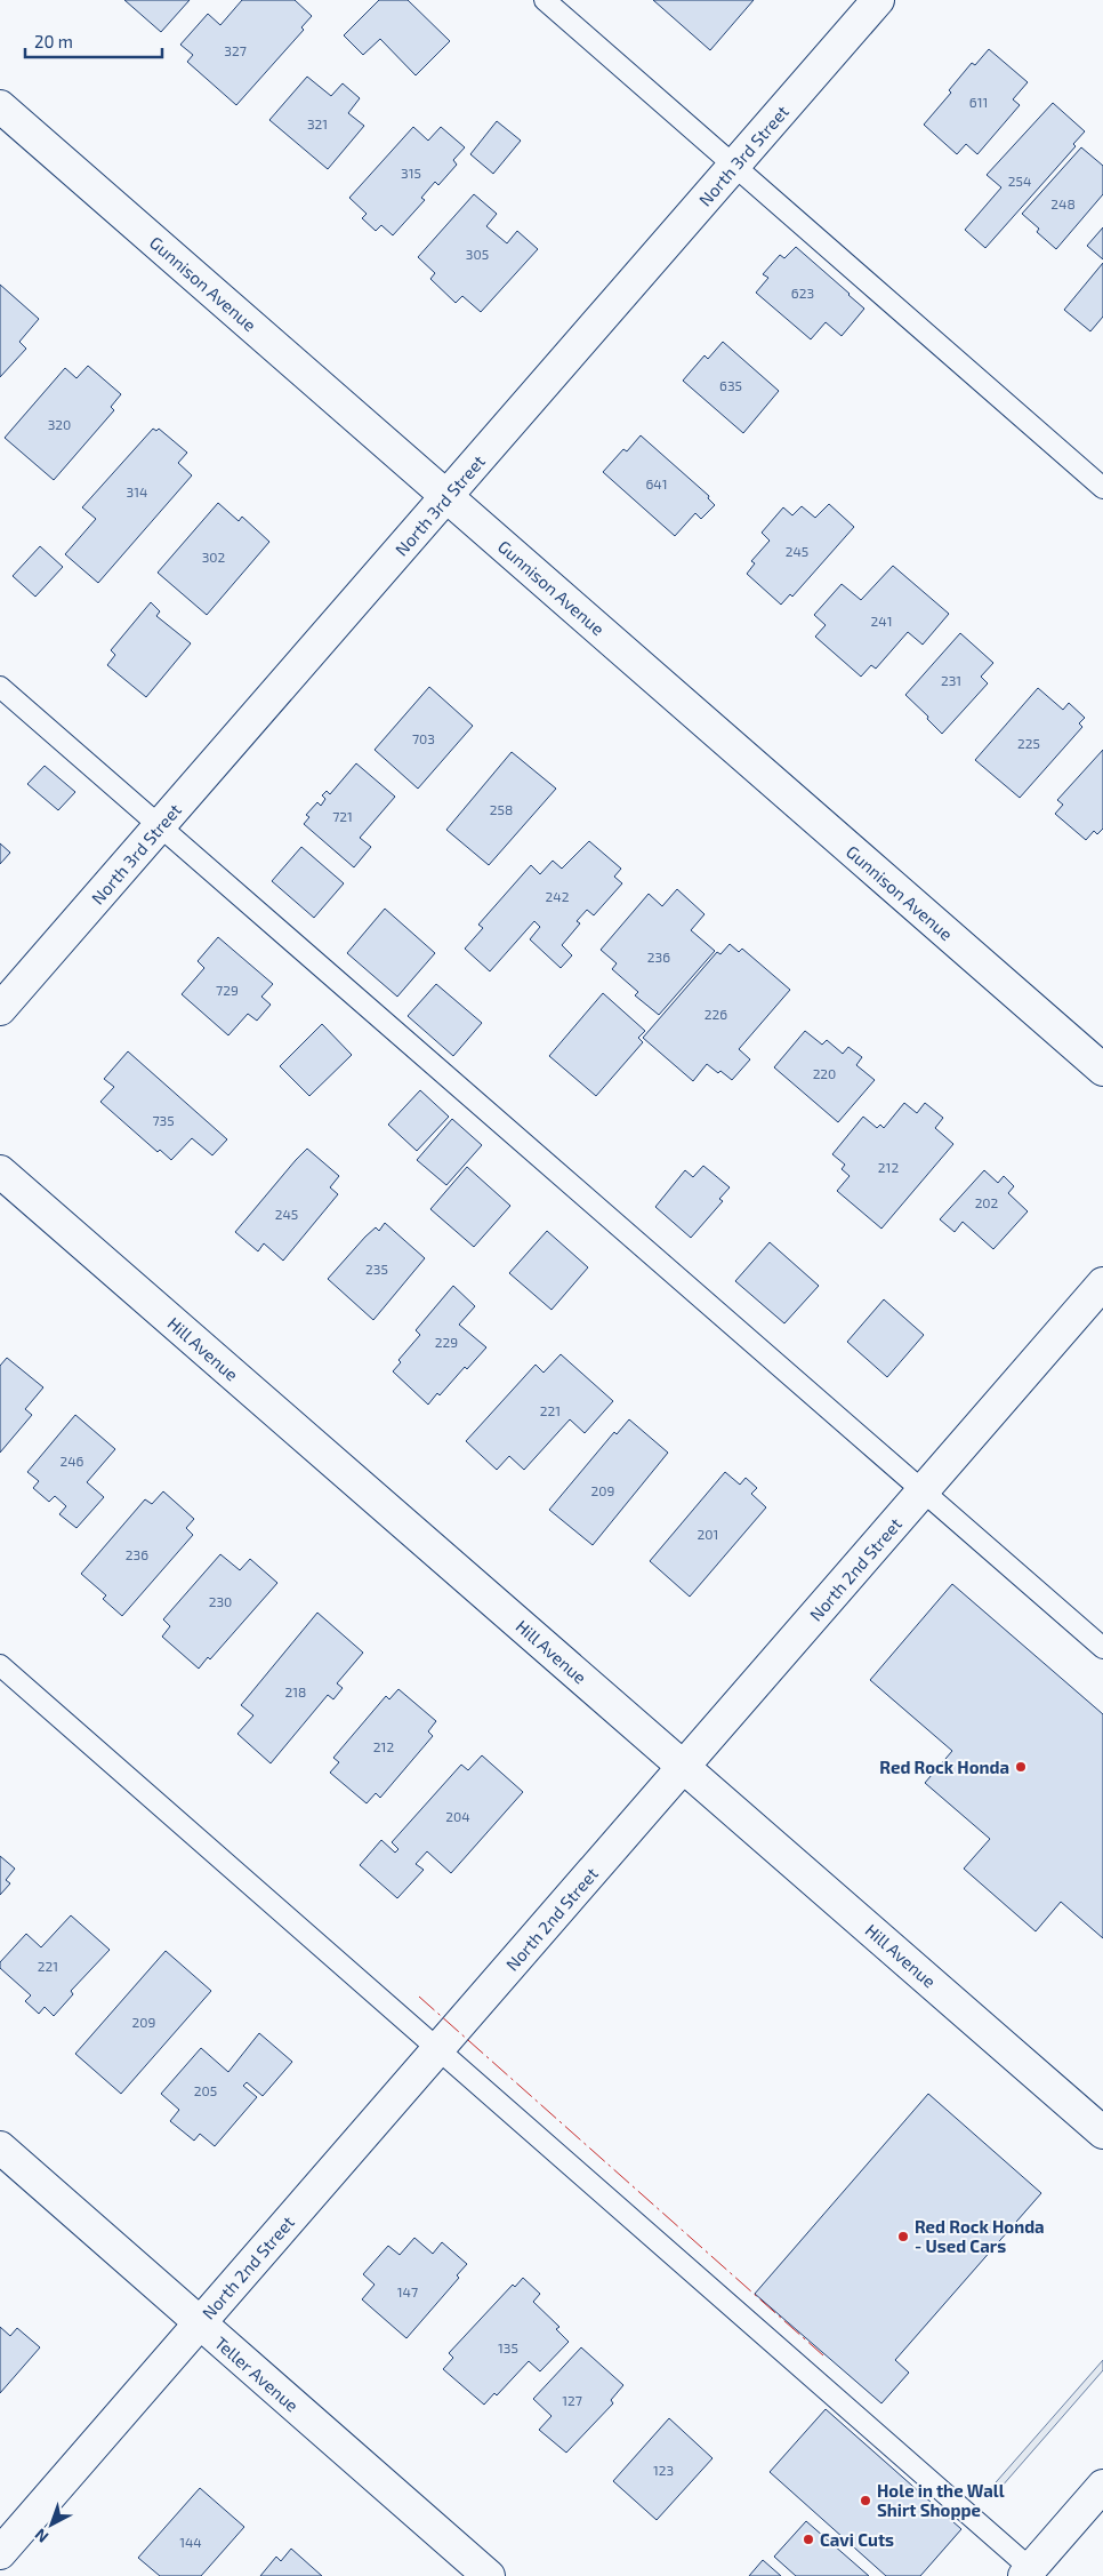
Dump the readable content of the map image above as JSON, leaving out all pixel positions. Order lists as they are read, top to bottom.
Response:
{
  "streets": {
    "street": [
      "North 3rd Street",
      "Gunnison Avenue",
      "Hill Avenue",
      "North 2nd Street",
      "Teller Avenue"
    ]
  },
  "crossings": [
    ["North 3rd Street", "Gunnison Avenue"],
    ["Hill Avenue", "North 2nd Street"],
    ["North 2nd Street", "Teller Avenue"]
  ],
  "places": [
    "Red Rock Honda",
    "Red Rock Honda - Used Cars",
    "Hole in the Wall Shirt Shoppe",
    "Cavi Cuts"
  ],
  "house_numbers": [
    "327",
    "611",
    "321",
    "315",
    "254",
    "248",
    "305",
    "623",
    "635",
    "320",
    "641",
    "314",
    "245",
    "302",
    "241",
    "231",
    "703",
    "225",
    "258",
    "721",
    "242",
    "236",
    "729",
    "226",
    "220",
    "735",
    "212",
    "202",
    "245",
    "235",
    "229",
    "221",
    "246",
    "209",
    "201",
    "236",
    "230",
    "218",
    "212",
    "204",
    "221",
    "209",
    "205",
    "147",
    "135",
    "127",
    "123",
    "144"
  ],
  "scale_bar": "20 m",
  "north": "bottom left"
}
